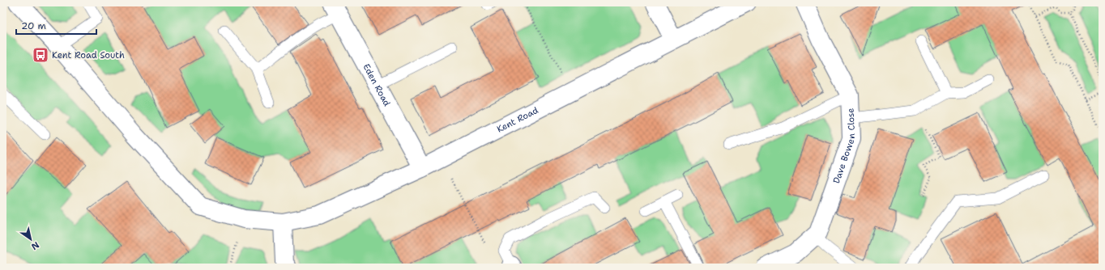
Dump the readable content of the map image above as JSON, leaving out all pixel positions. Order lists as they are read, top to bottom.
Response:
{
  "streets": {
    "street": ["Eden Road", "Kent Road", "Dave Bowen Close"]
  },
  "crossings": [
    ["Eden Road", "Kent Road"]
  ],
  "places": {
    "bus stop": ["Kent Road South"]
  },
  "scale_bar": "20 m",
  "north": "bottom right"
}
